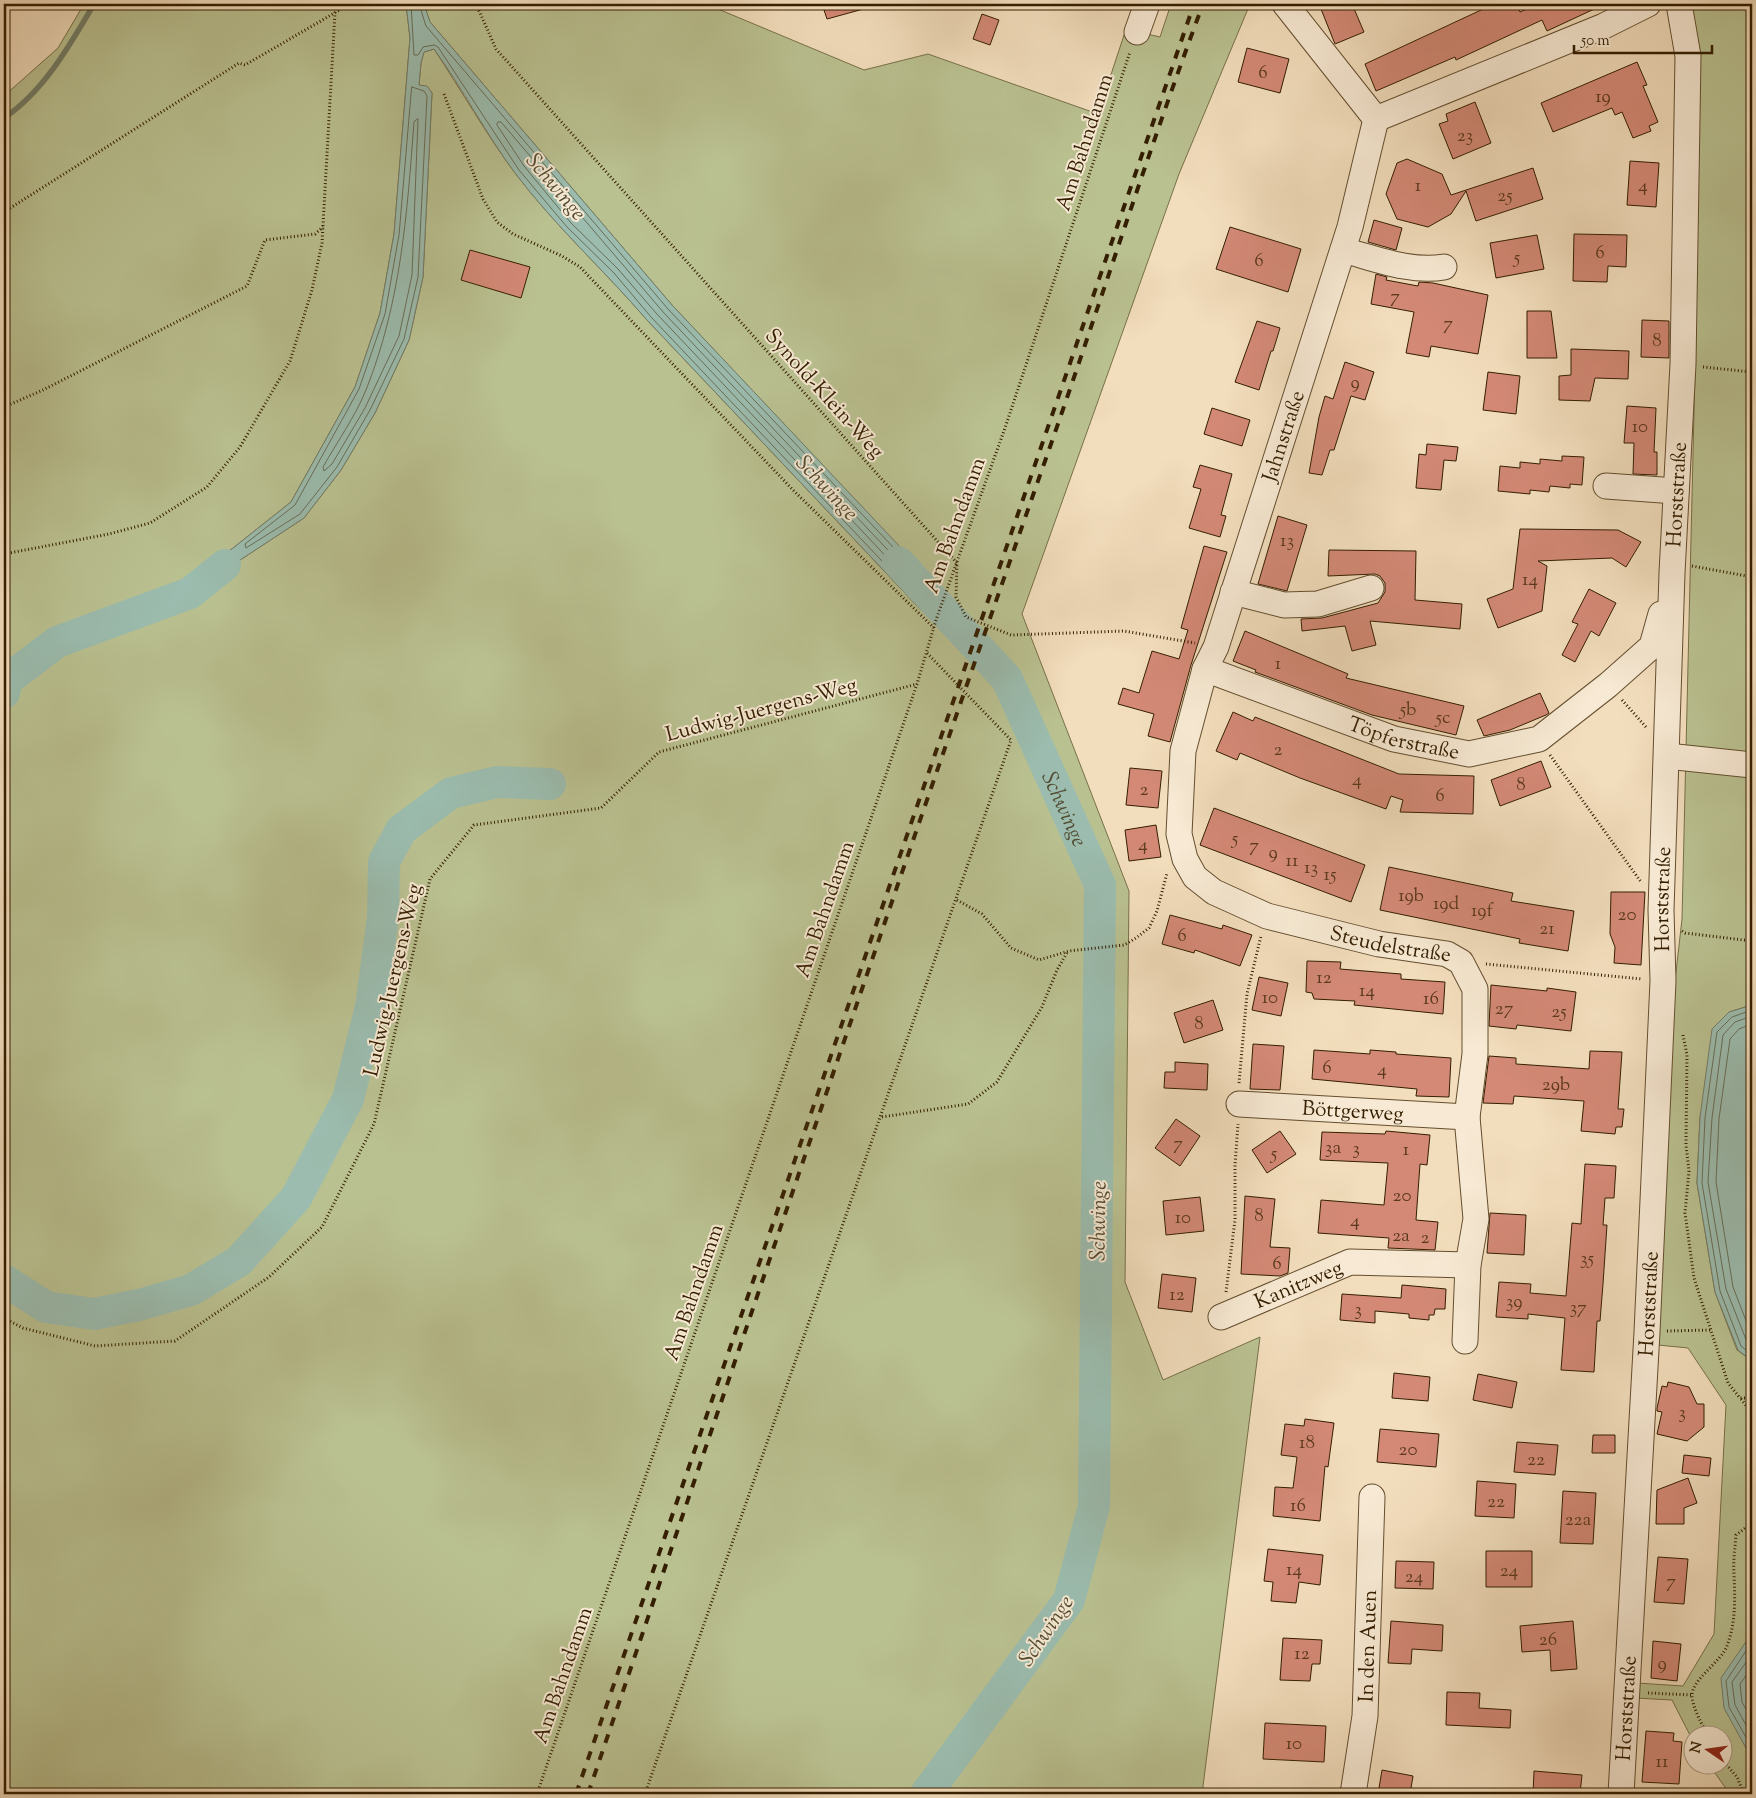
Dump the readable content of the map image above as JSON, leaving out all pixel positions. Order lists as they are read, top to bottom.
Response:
{
  "streets": {
    "street": [
      "Jahnstraße",
      "Horststraße",
      "Töpferstraße",
      "Steudelstraße",
      "Böttgerweg",
      "Kanitzweg",
      "In den Auen"
    ],
    "path": ["Am Bahndamm", "Synold-Klein-Weg", "Ludwig-Juergens-Weg"]
  },
  "crossings": [
    ["Am Bahndamm", "Synold-Klein-Weg"],
    ["Am Bahndamm", "Ludwig-Juergens-Weg"],
    ["Jahnstraße", "Töpferstraße"],
    ["Jahnstraße", "Steudelstraße"],
    ["Horststraße", "Töpferstraße"],
    ["Steudelstraße", "Böttgerweg"],
    ["Steudelstraße", "Kanitzweg"]
  ],
  "water": ["Schwinge"],
  "house_numbers": [
    "6",
    "19",
    "23",
    "1",
    "4",
    "25",
    "6",
    "5",
    "6",
    "7",
    "7",
    "8",
    "9",
    "10",
    "13",
    "14",
    "1",
    "5b",
    "5c",
    "2",
    "4",
    "8",
    "2",
    "6",
    "5",
    "4",
    "7",
    "9",
    "11",
    "13",
    "15",
    "19b",
    "19d",
    "19f",
    "20",
    "21",
    "6",
    "12",
    "14",
    "10",
    "16",
    "27",
    "25",
    "8",
    "6",
    "4",
    "29b",
    "7",
    "3a",
    "3",
    "1",
    "5",
    "20",
    "8",
    "10",
    "4",
    "2a",
    "2",
    "35",
    "6",
    "12",
    "39",
    "37",
    "3",
    "3",
    "18",
    "20",
    "22",
    "22",
    "16",
    "22a",
    "14",
    "24",
    "24",
    "7",
    "26",
    "12",
    "9",
    "10",
    "11"
  ],
  "scale_bar": "50 m",
  "north": "left"
}
